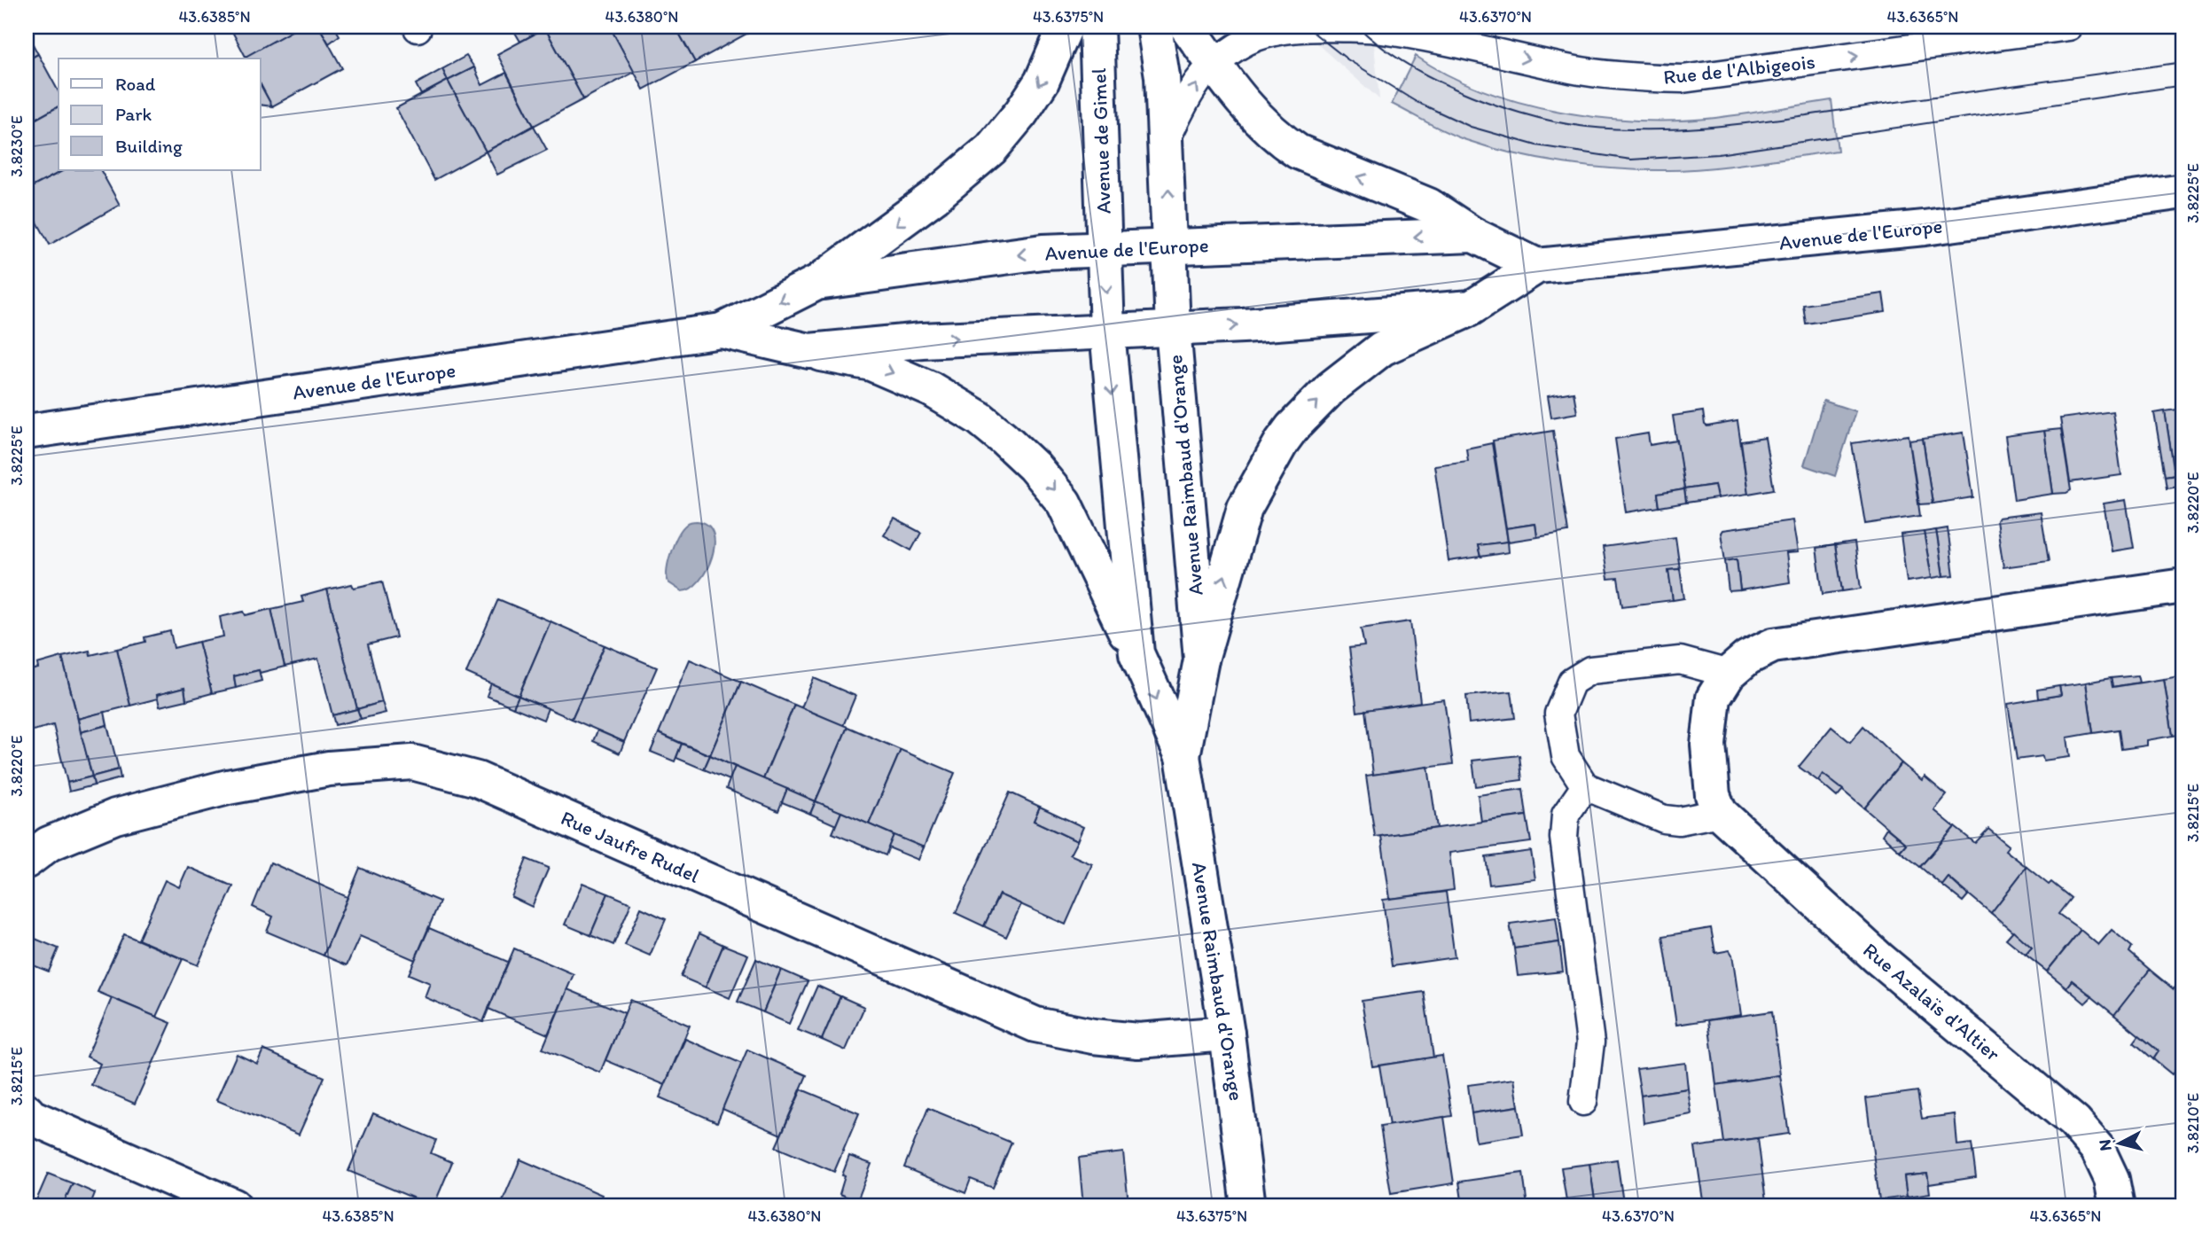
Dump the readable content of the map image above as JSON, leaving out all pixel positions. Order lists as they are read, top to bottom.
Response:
{
  "streets": {
    "street": [
      "Avenue de Gimel",
      "Avenue de l'Europe",
      "Avenue Raimbaud d'Orange",
      "Rue Jaufre Rudel",
      "Rue Azalaïs d'Altier"
    ],
    "lane": ["Rue de l'Albigeois"]
  },
  "crossings": [
    ["Avenue de Gimel", "Avenue de l'Europe"],
    ["Avenue de Gimel", "Avenue Raimbaud d'Orange"],
    ["Avenue de l'Europe", "Avenue Raimbaud d'Orange"],
    ["Avenue Raimbaud d'Orange", "Rue Jaufre Rudel"]
  ],
  "one_way": ["Rue de l'Albigeois"],
  "legend": ["Road", "Park", "Building"],
  "north": "left",
  "coordinates": [
    "43.6385°N",
    "43.6380°N",
    "43.6375°N",
    "43.6370°N",
    "43.6365°N",
    "3.8230°E",
    "3.8225°E",
    "3.8220°E",
    "3.8215°E",
    "3.8210°E"
  ]
}
